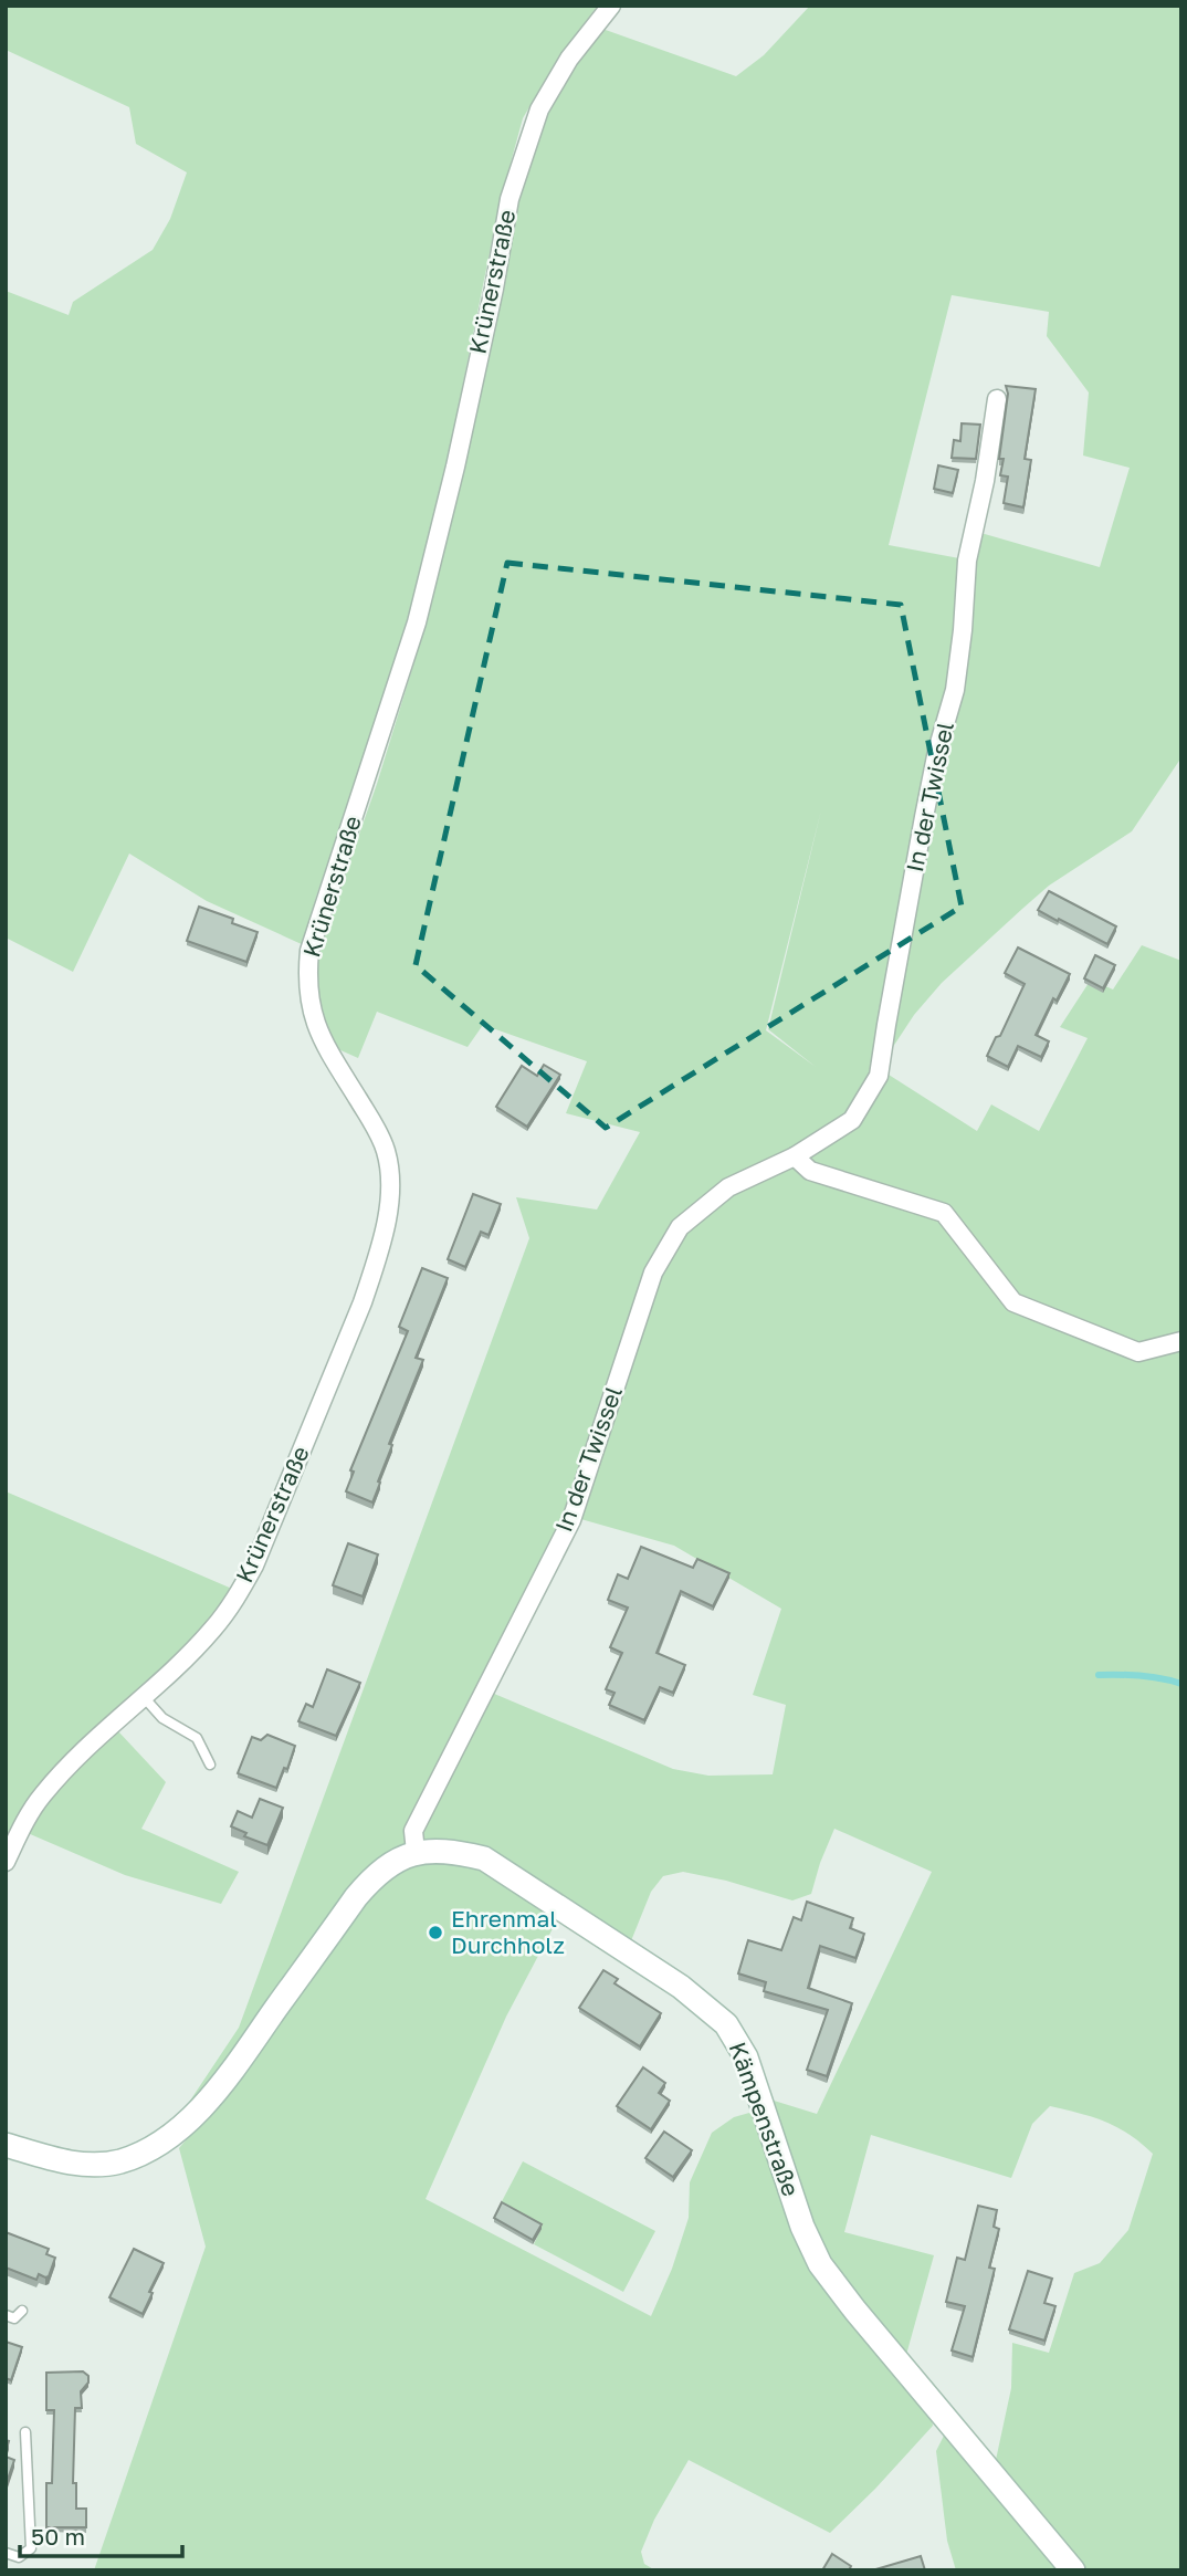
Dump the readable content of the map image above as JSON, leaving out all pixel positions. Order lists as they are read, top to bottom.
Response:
{
  "streets": {
    "street": ["Krünerstraße", "In der Twissel", "Kämpenstraße"]
  },
  "crossings": [
    ["In der Twissel", "Kämpenstraße"]
  ],
  "places": ["Ehrenmal Durchholz"],
  "scale_bar": "50 m"
}
